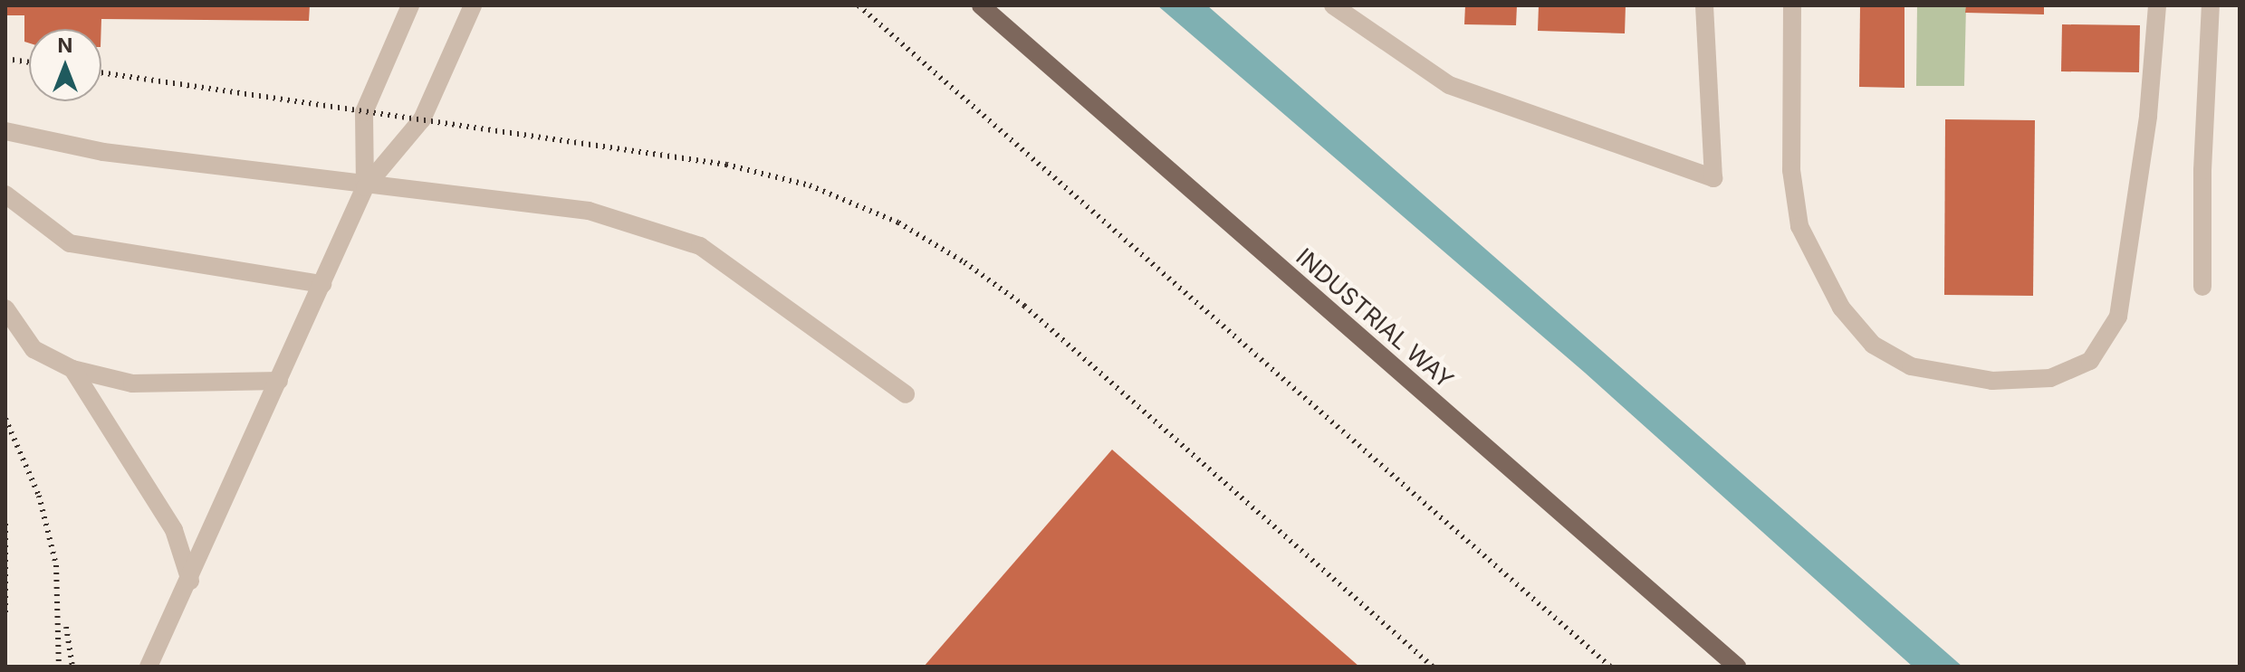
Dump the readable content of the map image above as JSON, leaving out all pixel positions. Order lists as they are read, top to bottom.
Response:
{
  "streets": {
    "main road": ["INDUSTRIAL WAY"]
  },
  "north": "top"
}
